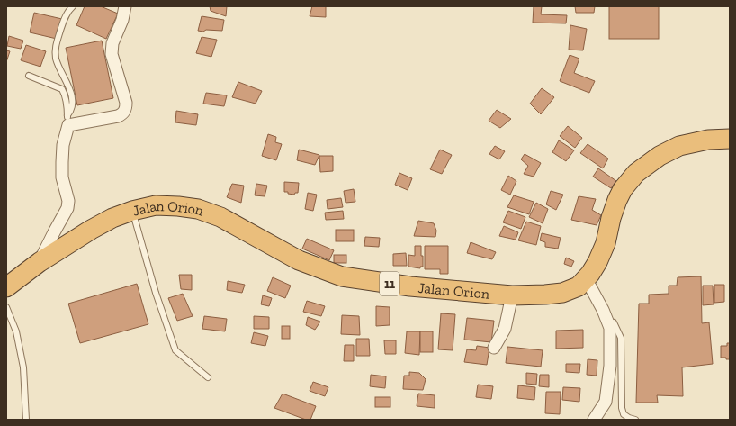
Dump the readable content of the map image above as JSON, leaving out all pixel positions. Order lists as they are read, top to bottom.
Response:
{
  "streets": {
    "highway": ["Jalan Orion", "11"]
  }
}
